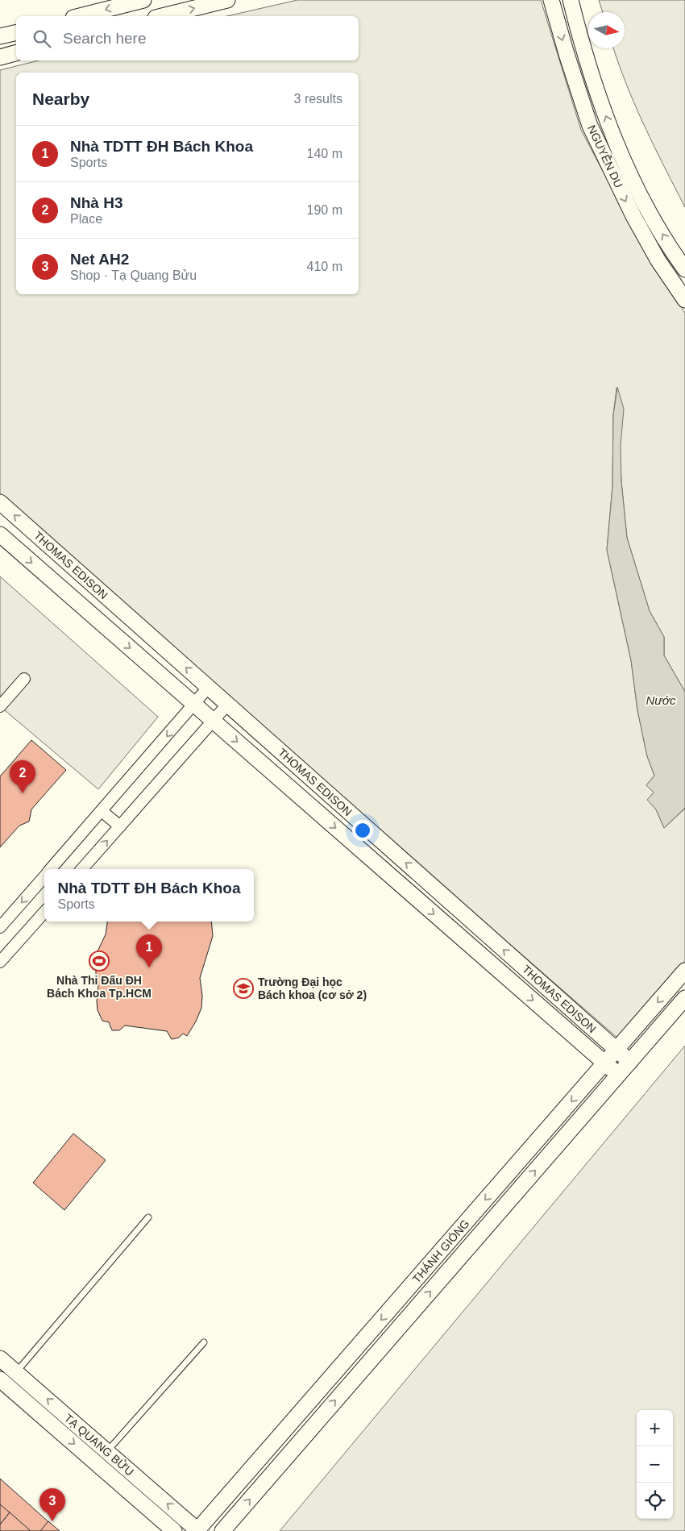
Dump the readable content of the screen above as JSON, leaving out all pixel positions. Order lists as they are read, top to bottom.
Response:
{
  "streets": {
    "street": [
      "NGUYỄN DU",
      "THOMAS EDISON",
      "THÁNH GIÓNG",
      "TẠ QUANG BỬU"
    ]
  },
  "crossings": [
    ["THOMAS EDISON", "THÁNH GIÓNG"],
    ["THÁNH GIÓNG", "TẠ QUANG BỬU"]
  ],
  "water": ["Nước"],
  "places": {
    "sports": ["Nhà Thi Đấu ĐH Bách Khoa Tp.HCM"],
    "school or university": ["Trường Đại học Bách khoa (cơ sở 2)"]
  },
  "north": "right",
  "page": {
    "search": "Search here",
    "heading": ["Nearby", "3 results"],
    "list": [
      {
        "mark": "1",
        "name": "Nhà TDTT ĐH Bách Khoa",
        "note": "Sports",
        "value": "140 m"
      },
      {
        "mark": "2",
        "name": "Nhà H3",
        "note": "Place",
        "value": "190 m"
      },
      {
        "mark": "3",
        "name": "Net AH2",
        "note": "Shop · Tạ Quang Bửu",
        "value": "410 m"
      }
    ],
    "pins": ["2", "1", "3"],
    "popup": ["Nhà TDTT ĐH Bách Khoa", "Sports"],
    "map_buttons": ["+", "−"]
  }
}
